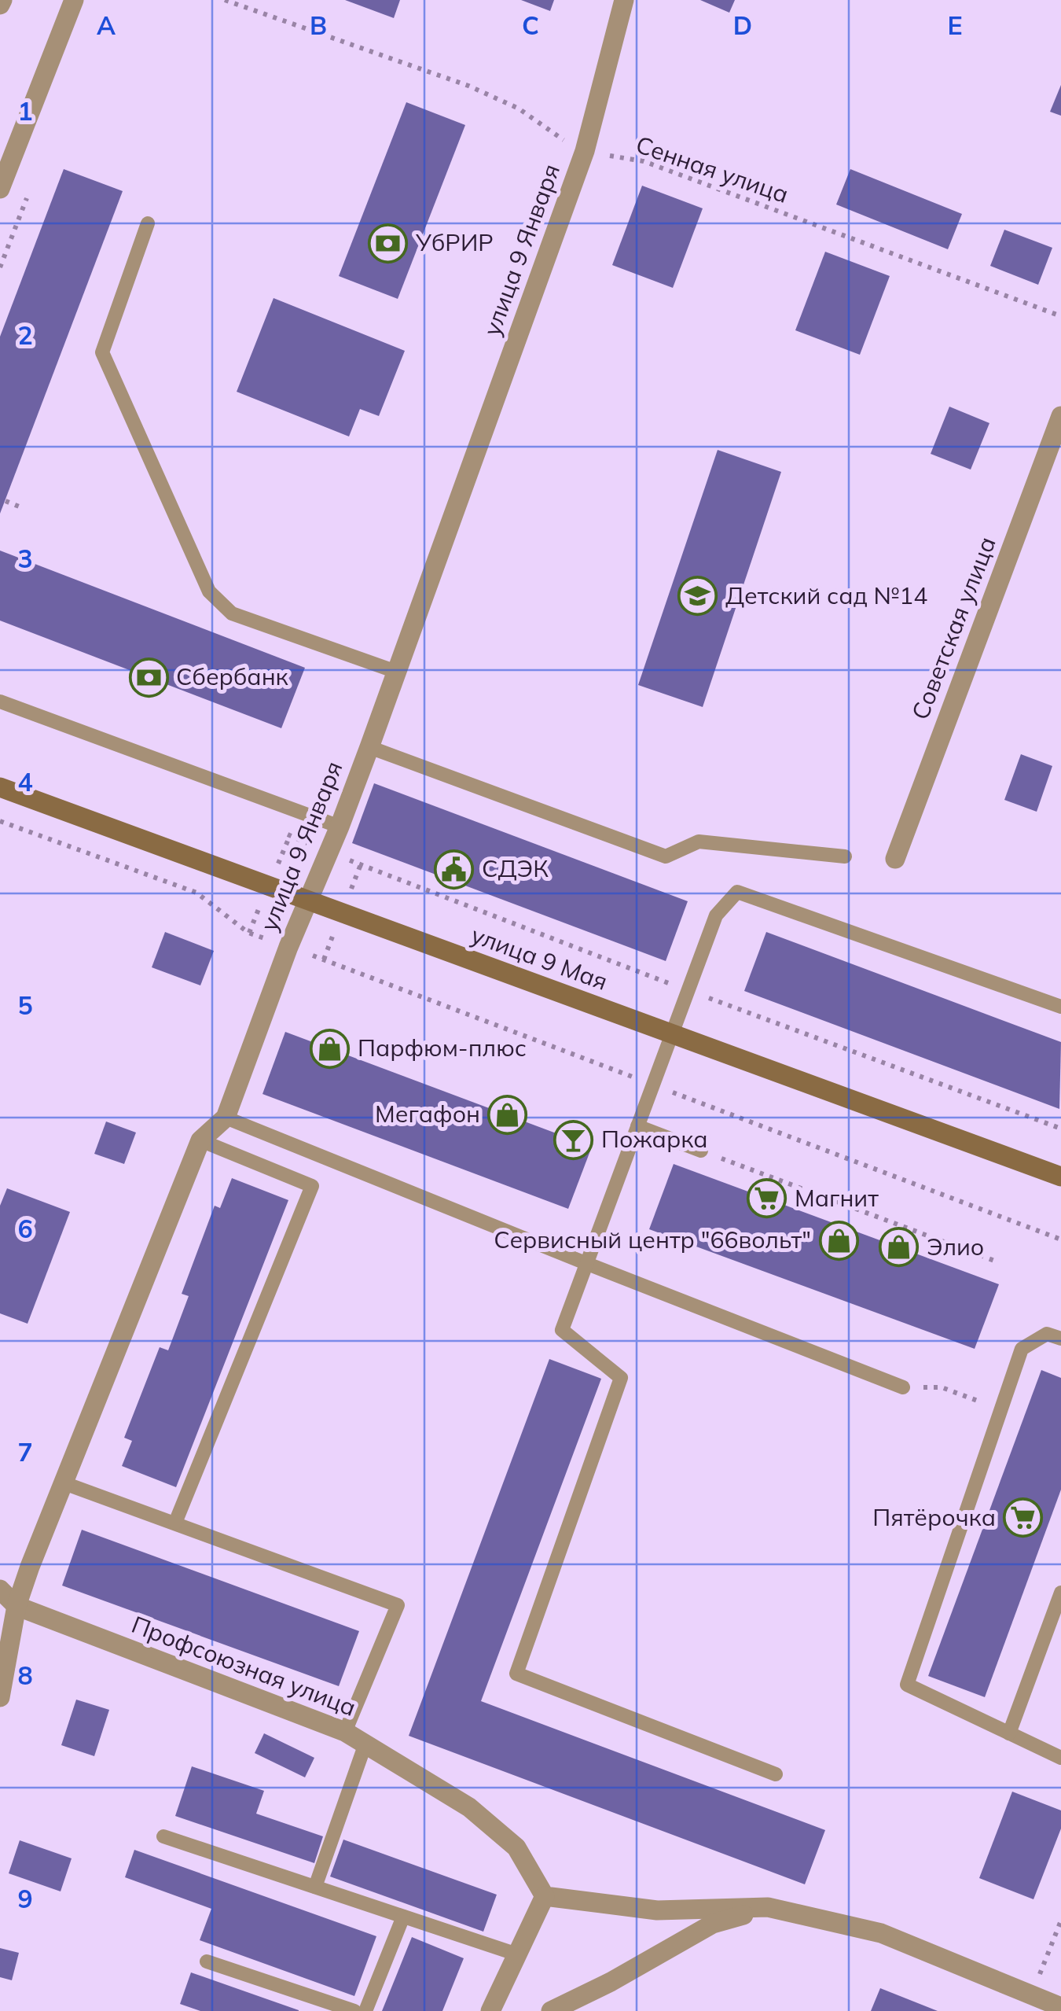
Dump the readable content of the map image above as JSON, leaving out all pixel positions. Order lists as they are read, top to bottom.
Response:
{
  "streets": {
    "street": [
      "улица 9 Января",
      "Советская улица",
      "улица 9 Мая",
      "Профсоюзная улица"
    ],
    "path": ["Сенная улица"]
  },
  "crossings": [
    ["Сенная улица", "улица 9 Января"],
    ["улица 9 Января", "улица 9 Мая"],
    ["улица 9 Января", "Профсоюзная улица"]
  ],
  "places": {
    "bank": ["УбРИР", "Сбербанк"],
    "school or university": ["Детский сад №14"],
    "public building": ["СДЭК"],
    "shop": [
      "Парфюм-плюс",
      "Мегафон",
      "Сервисный центр \"66вольт\"",
      "Элио"
    ],
    "bar": ["Пожарка"],
    "supermarket": ["Магнит", "Пятёрочка"]
  },
  "grid": {
    "columns": [
      "A",
      "B",
      "C",
      "D",
      "E"
    ],
    "rows": [
      "1",
      "2",
      "3",
      "4",
      "5",
      "6",
      "7",
      "8",
      "9"
    ]
  }
}
